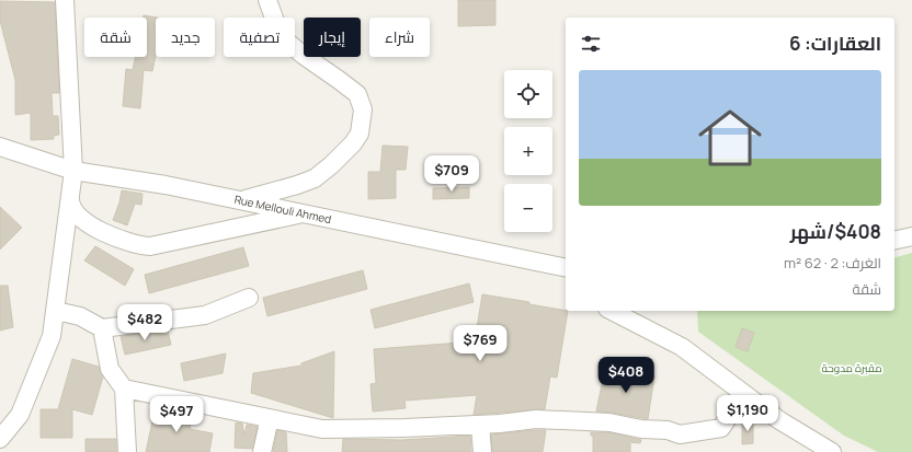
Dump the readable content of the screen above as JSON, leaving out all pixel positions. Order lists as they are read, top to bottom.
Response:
{
  "streets": {
    "street": ["Rue Mellouli Ahmed"]
  },
  "parks": ["مقبرة مدوحة"],
  "page": {
    "chip": [
      "شراء",
      "إيجار",
      "تصفية",
      "جديد",
      "شقة"
    ],
    "heading": "العقارات: 6",
    "map_buttons": ["+", "−"],
    "list": [
      {
        "name": "$408/شهر",
        "note": "الغرف: 2 · 62 m² · شقة"
      }
    ],
    "price": [
      "$709",
      "$482",
      "$769",
      "$408",
      "$1,190",
      "$497"
    ]
  }
}
